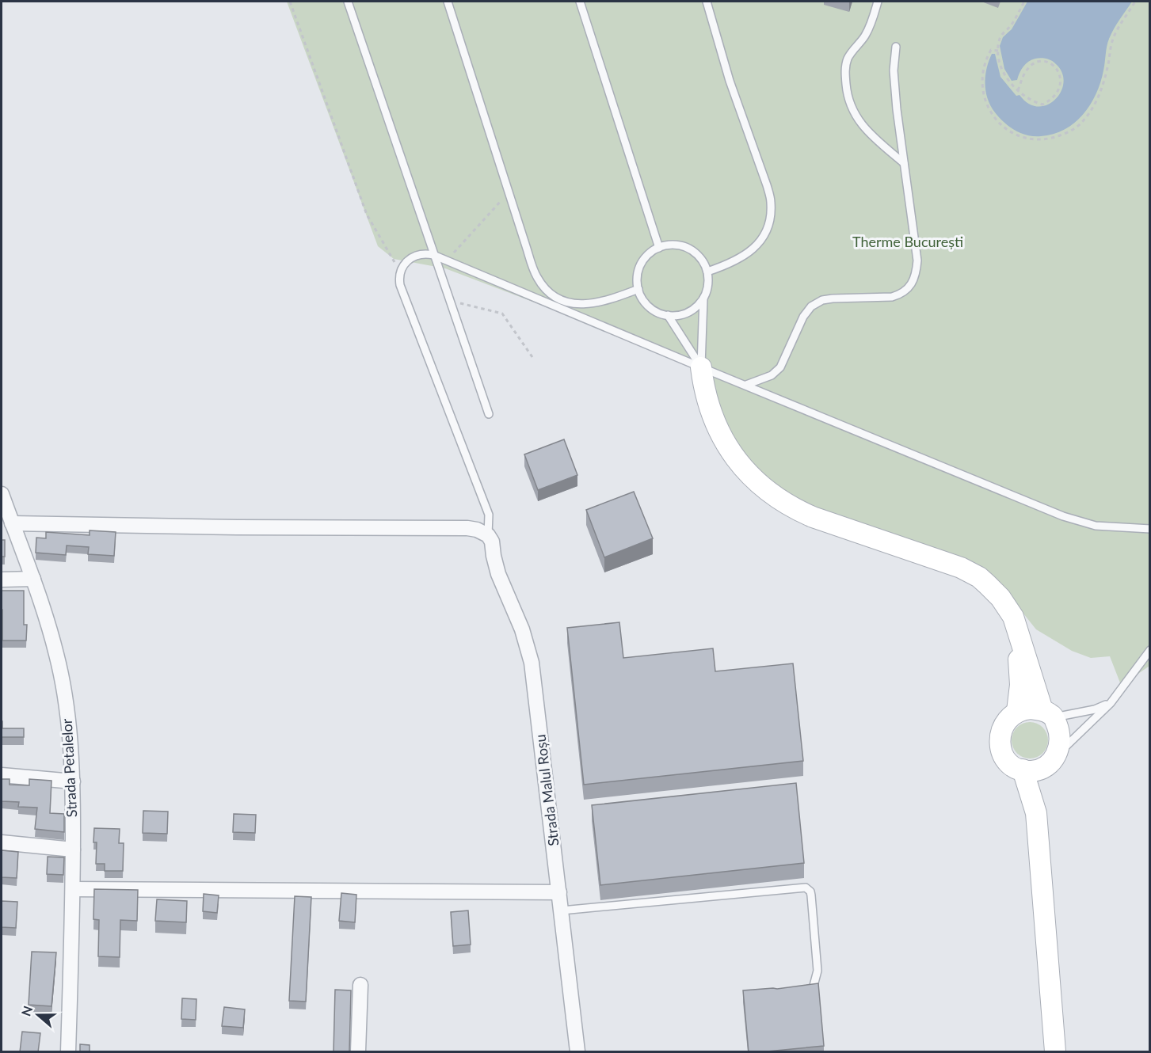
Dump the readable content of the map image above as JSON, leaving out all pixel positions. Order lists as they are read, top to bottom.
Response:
{
  "streets": {
    "street": ["Strada Petalelor", "Strada Malul Roșu"]
  },
  "parks": ["Therme București"],
  "north": "left"
}
